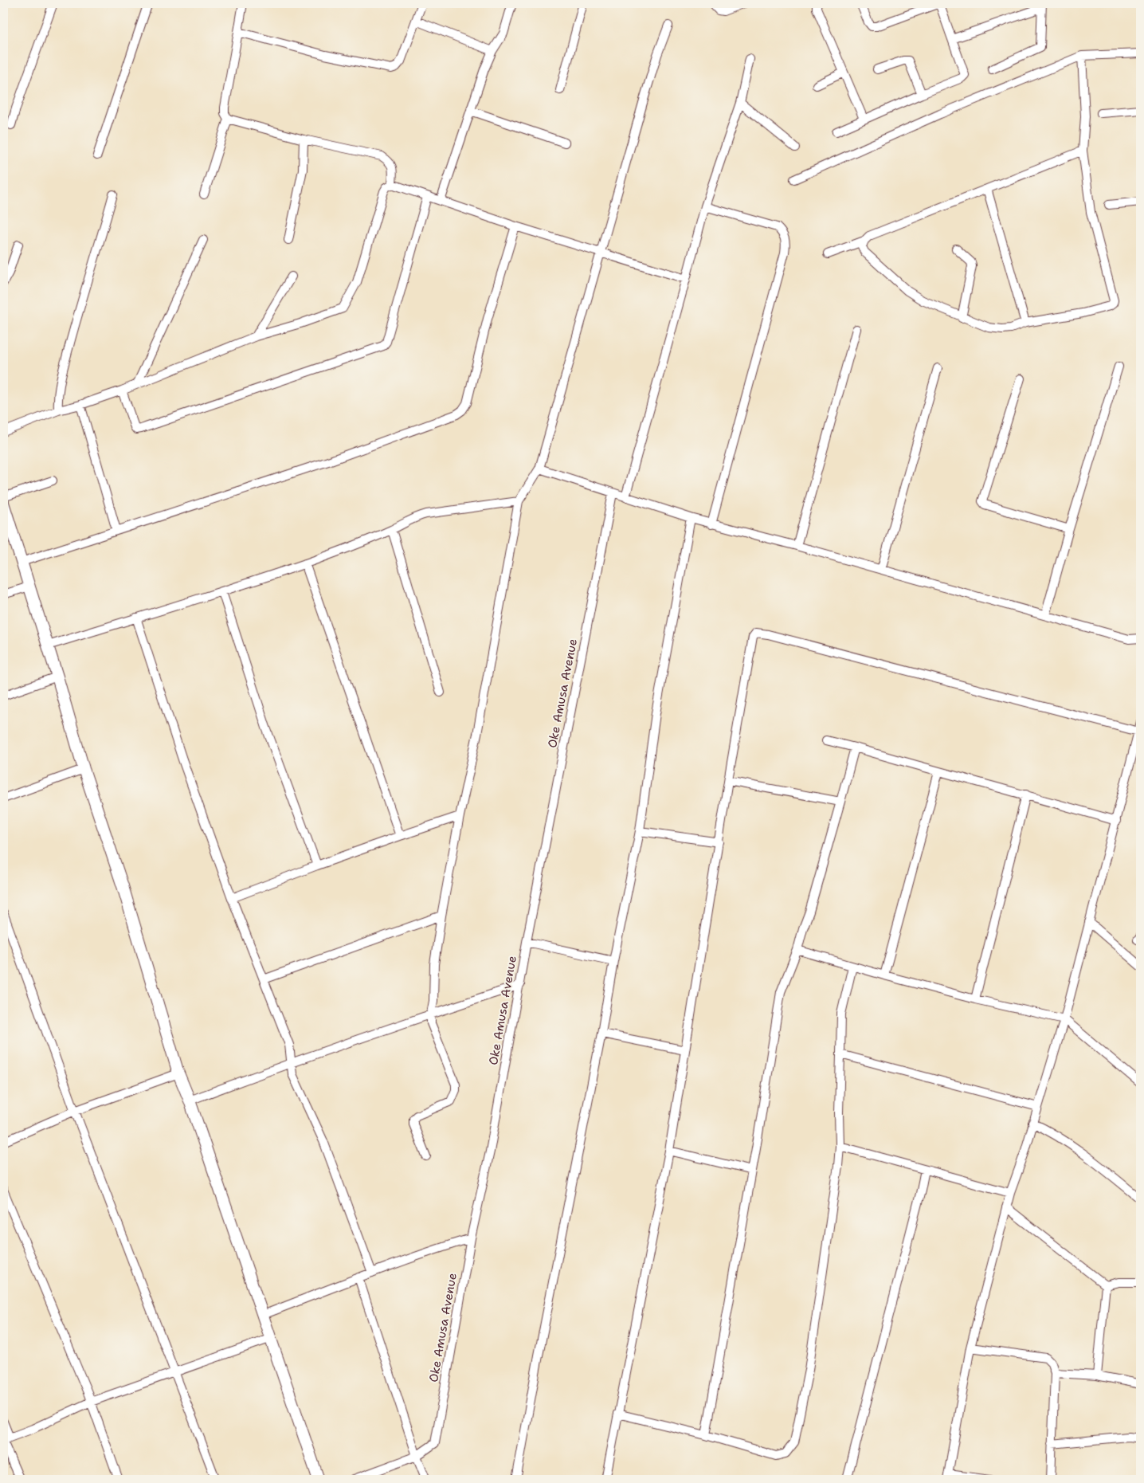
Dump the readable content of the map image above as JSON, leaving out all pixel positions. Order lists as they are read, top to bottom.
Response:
{
  "streets": {
    "street": ["Oke Amusa Avenue"]
  }
}
